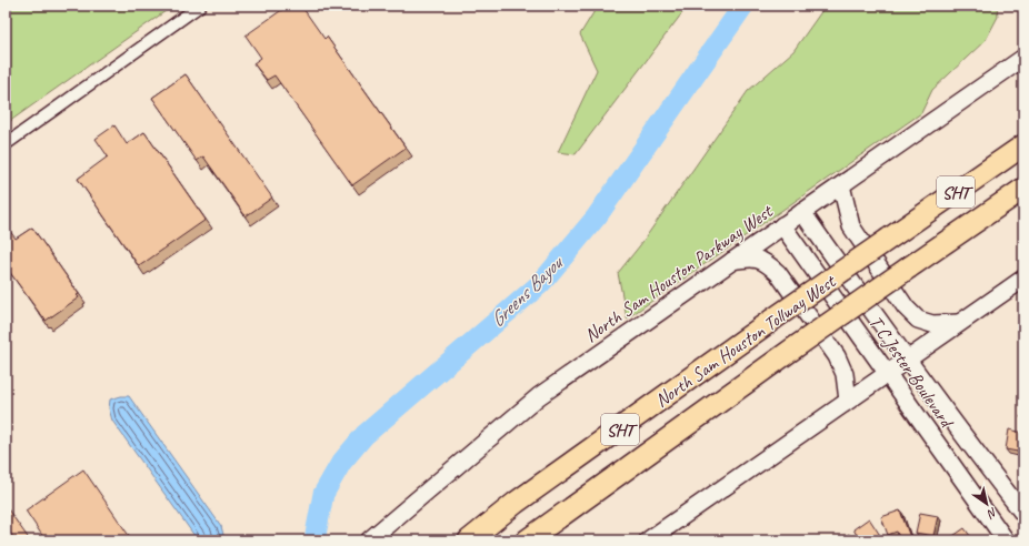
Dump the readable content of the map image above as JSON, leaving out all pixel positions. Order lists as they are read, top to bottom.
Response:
{
  "streets": {
    "highway": ["SHT", "North Sam Houston Tollway West"],
    "main road": ["North Sam Houston Parkway West", "T C Jester Boulevard"]
  },
  "crossings": [
    ["North Sam Houston Parkway West", "T C Jester Boulevard"]
  ],
  "water": ["Greens Bayou"],
  "north": "bottom right"
}
